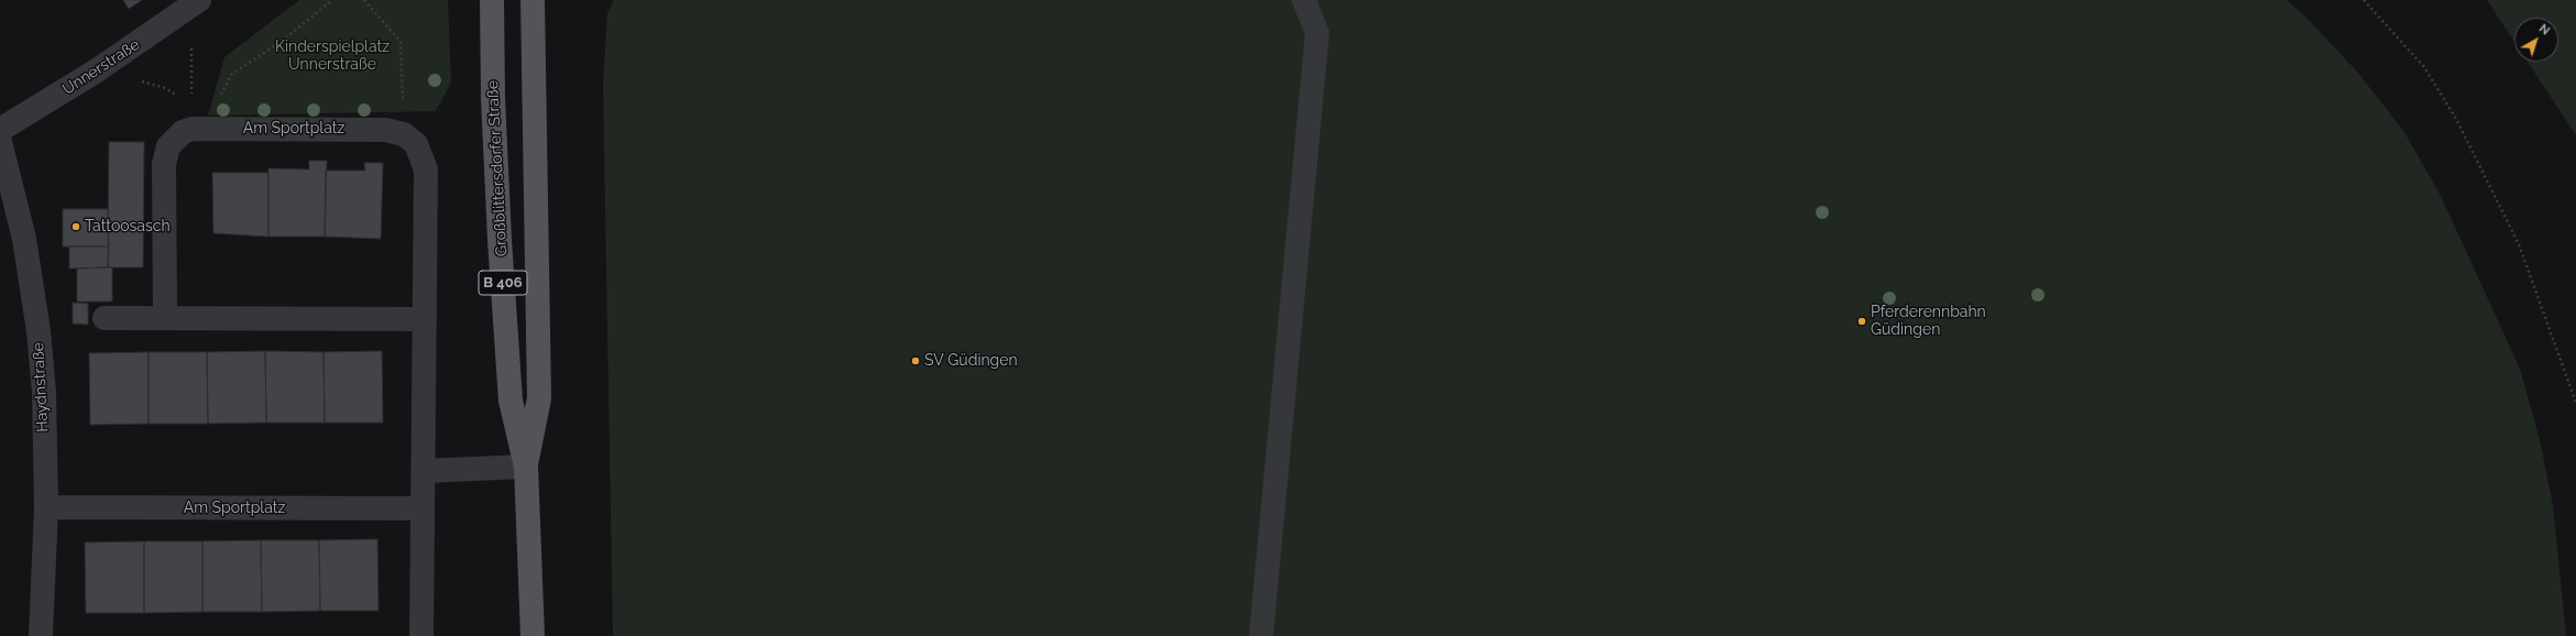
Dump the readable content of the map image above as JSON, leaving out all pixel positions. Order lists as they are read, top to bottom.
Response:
{
  "streets": {
    "main road": ["Großblittersdorfer Straße", "B 406"],
    "street": ["Unnerstraße", "Am Sportplatz", "Haydnstraße"]
  },
  "crossings": [
    ["Am Sportplatz", "Haydnstraße"]
  ],
  "parks": ["Kinderspielplatz Unnerstraße"],
  "places": ["Tattoosasch", "Pferderennbahn Güdingen", "SV Güdingen"],
  "north": "top right"
}
